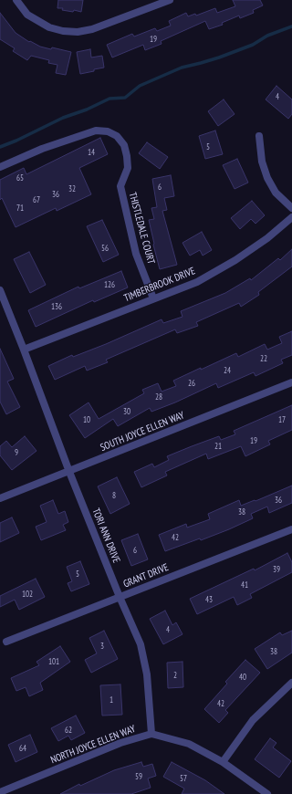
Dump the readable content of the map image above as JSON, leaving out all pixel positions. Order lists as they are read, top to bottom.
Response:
{
  "streets": {
    "street": [
      "THISTLEDALE COURT",
      "TIMBERBROOK DRIVE",
      "SOUTH JOYCE ELLEN WAY",
      "TORI ANN DRIVE",
      "GRANT DRIVE",
      "NORTH JOYCE ELLEN WAY"
    ]
  },
  "crossings": [
    ["THISTLEDALE COURT", "TIMBERBROOK DRIVE"],
    ["TIMBERBROOK DRIVE", "TORI ANN DRIVE"],
    ["SOUTH JOYCE ELLEN WAY", "TORI ANN DRIVE"],
    ["TORI ANN DRIVE", "GRANT DRIVE"],
    ["TORI ANN DRIVE", "NORTH JOYCE ELLEN WAY"]
  ],
  "house_numbers": [
    "19",
    "4",
    "5",
    "14",
    "65",
    "6",
    "32",
    "36",
    "67",
    "71",
    "56",
    "126",
    "136",
    "22",
    "24",
    "26",
    "28",
    "30",
    "10",
    "17",
    "19",
    "21",
    "9",
    "8",
    "36",
    "38",
    "42",
    "6",
    "39",
    "5",
    "41",
    "102",
    "43",
    "4",
    "3",
    "38",
    "101",
    "2",
    "40",
    "1",
    "42",
    "62",
    "64",
    "59",
    "57"
  ]
}
